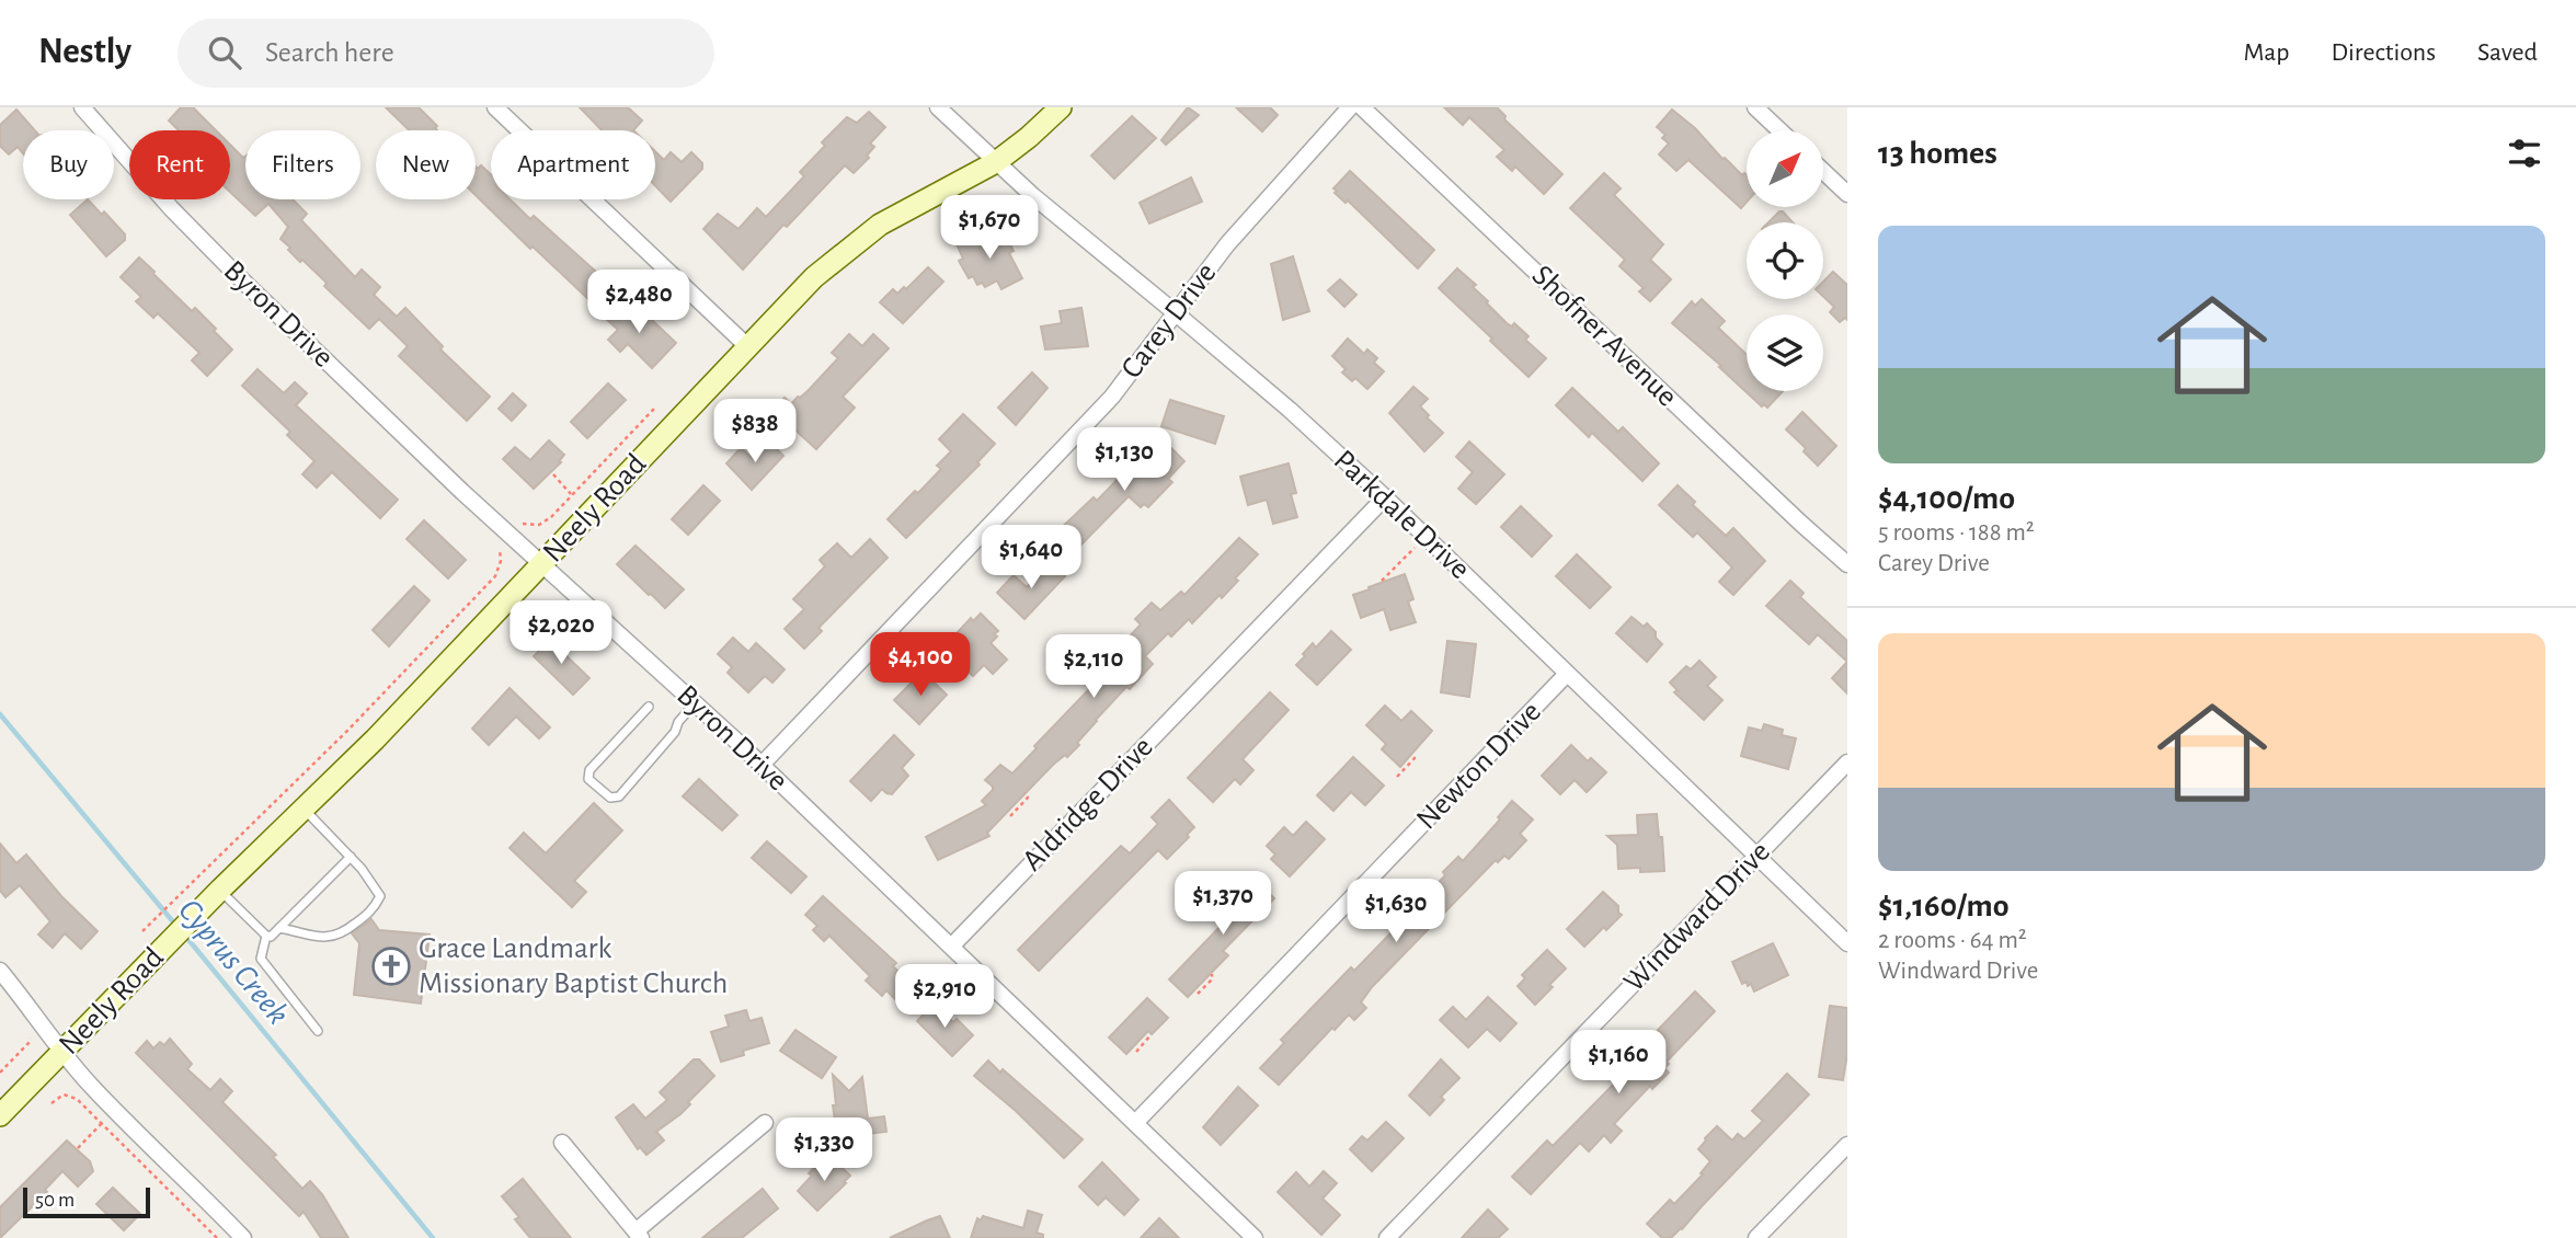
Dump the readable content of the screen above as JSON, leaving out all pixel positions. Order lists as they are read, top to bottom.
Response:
{
  "streets": {
    "street": [
      "Byron Drive",
      "Carey Drive",
      "Shofner Avenue",
      "Neely Road",
      "Parkdale Drive",
      "Newton Drive",
      "Aldridge Drive",
      "Windward Drive"
    ]
  },
  "crossings": [
    ["Byron Drive", "Carey Drive"],
    ["Byron Drive", "Neely Road"],
    ["Byron Drive", "Newton Drive"],
    ["Byron Drive", "Aldridge Drive"],
    ["Carey Drive", "Parkdale Drive"],
    ["Neely Road", "Parkdale Drive"],
    ["Parkdale Drive", "Newton Drive"],
    ["Parkdale Drive", "Aldridge Drive"],
    ["Parkdale Drive", "Windward Drive"]
  ],
  "water": ["Cyprus Creek"],
  "places": {
    "church": ["Grace Landmark Missionary Baptist Church"]
  },
  "scale_bar": "50 m",
  "north": "top right",
  "page": {
    "header": "Nestly",
    "search": "Search here",
    "nav": ["Map", "Directions", "Saved"],
    "heading": "13 homes",
    "chip": [
      "Buy",
      "Rent",
      "Filters",
      "New",
      "Apartment"
    ],
    "price": [
      "$1,670",
      "$2,480",
      "$838",
      "$1,130",
      "$1,640",
      "$2,020",
      "$4,100",
      "$2,110",
      "$1,370",
      "$1,630",
      "$2,910",
      "$1,160",
      "$1,330"
    ],
    "list": [
      {
        "name": "$4,100/mo",
        "note": "5 rooms · 188 m² · Carey Drive"
      },
      {
        "name": "$1,160/mo",
        "note": "2 rooms · 64 m² · Windward Drive"
      }
    ],
    "scale": "50 m"
  }
}
